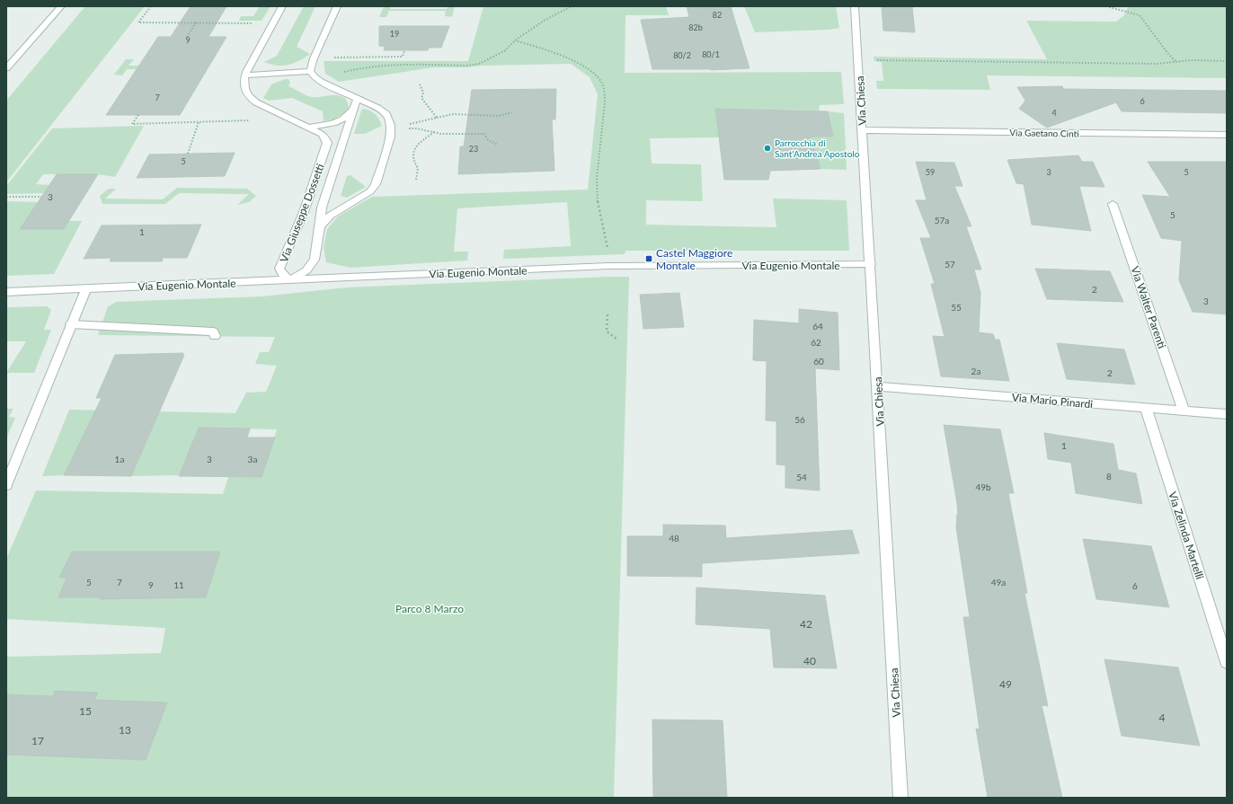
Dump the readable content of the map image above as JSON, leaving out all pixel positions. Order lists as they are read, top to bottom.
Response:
{
  "streets": {
    "street": [
      "Via Chiesa",
      "Via Gaetano Cinti",
      "Via Giuseppe Dossetti",
      "Via Eugenio Montale",
      "Via Walter Parenti",
      "Via Mario Pinardi",
      "Via Zelinda Martelli"
    ]
  },
  "crossings": [
    ["Via Chiesa", "Via Gaetano Cinti"],
    ["Via Chiesa", "Via Eugenio Montale"],
    ["Via Chiesa", "Via Mario Pinardi"],
    ["Via Giuseppe Dossetti", "Via Eugenio Montale"],
    ["Via Walter Parenti", "Via Mario Pinardi"],
    ["Via Mario Pinardi", "Via Zelinda Martelli"]
  ],
  "parks": ["Parco 8 Marzo"],
  "places": {
    "other": ["Parrocchia di Sant'Andrea Apostolo"],
    "transit": ["Castel Maggiore Montale"]
  },
  "house_numbers": [
    "82",
    "82b",
    "19",
    "9",
    "80/1",
    "80/2",
    "7",
    "6",
    "4",
    "23",
    "5",
    "59",
    "3",
    "5",
    "3",
    "5",
    "57a",
    "1",
    "57",
    "2",
    "3",
    "55",
    "64",
    "62",
    "60",
    "2a",
    "2",
    "56",
    "1",
    "1a",
    "3",
    "3a",
    "8",
    "54",
    "49b",
    "48",
    "5",
    "7",
    "49a",
    "9",
    "11",
    "6",
    "42",
    "40",
    "49",
    "15",
    "4",
    "13",
    "17"
  ]
}
